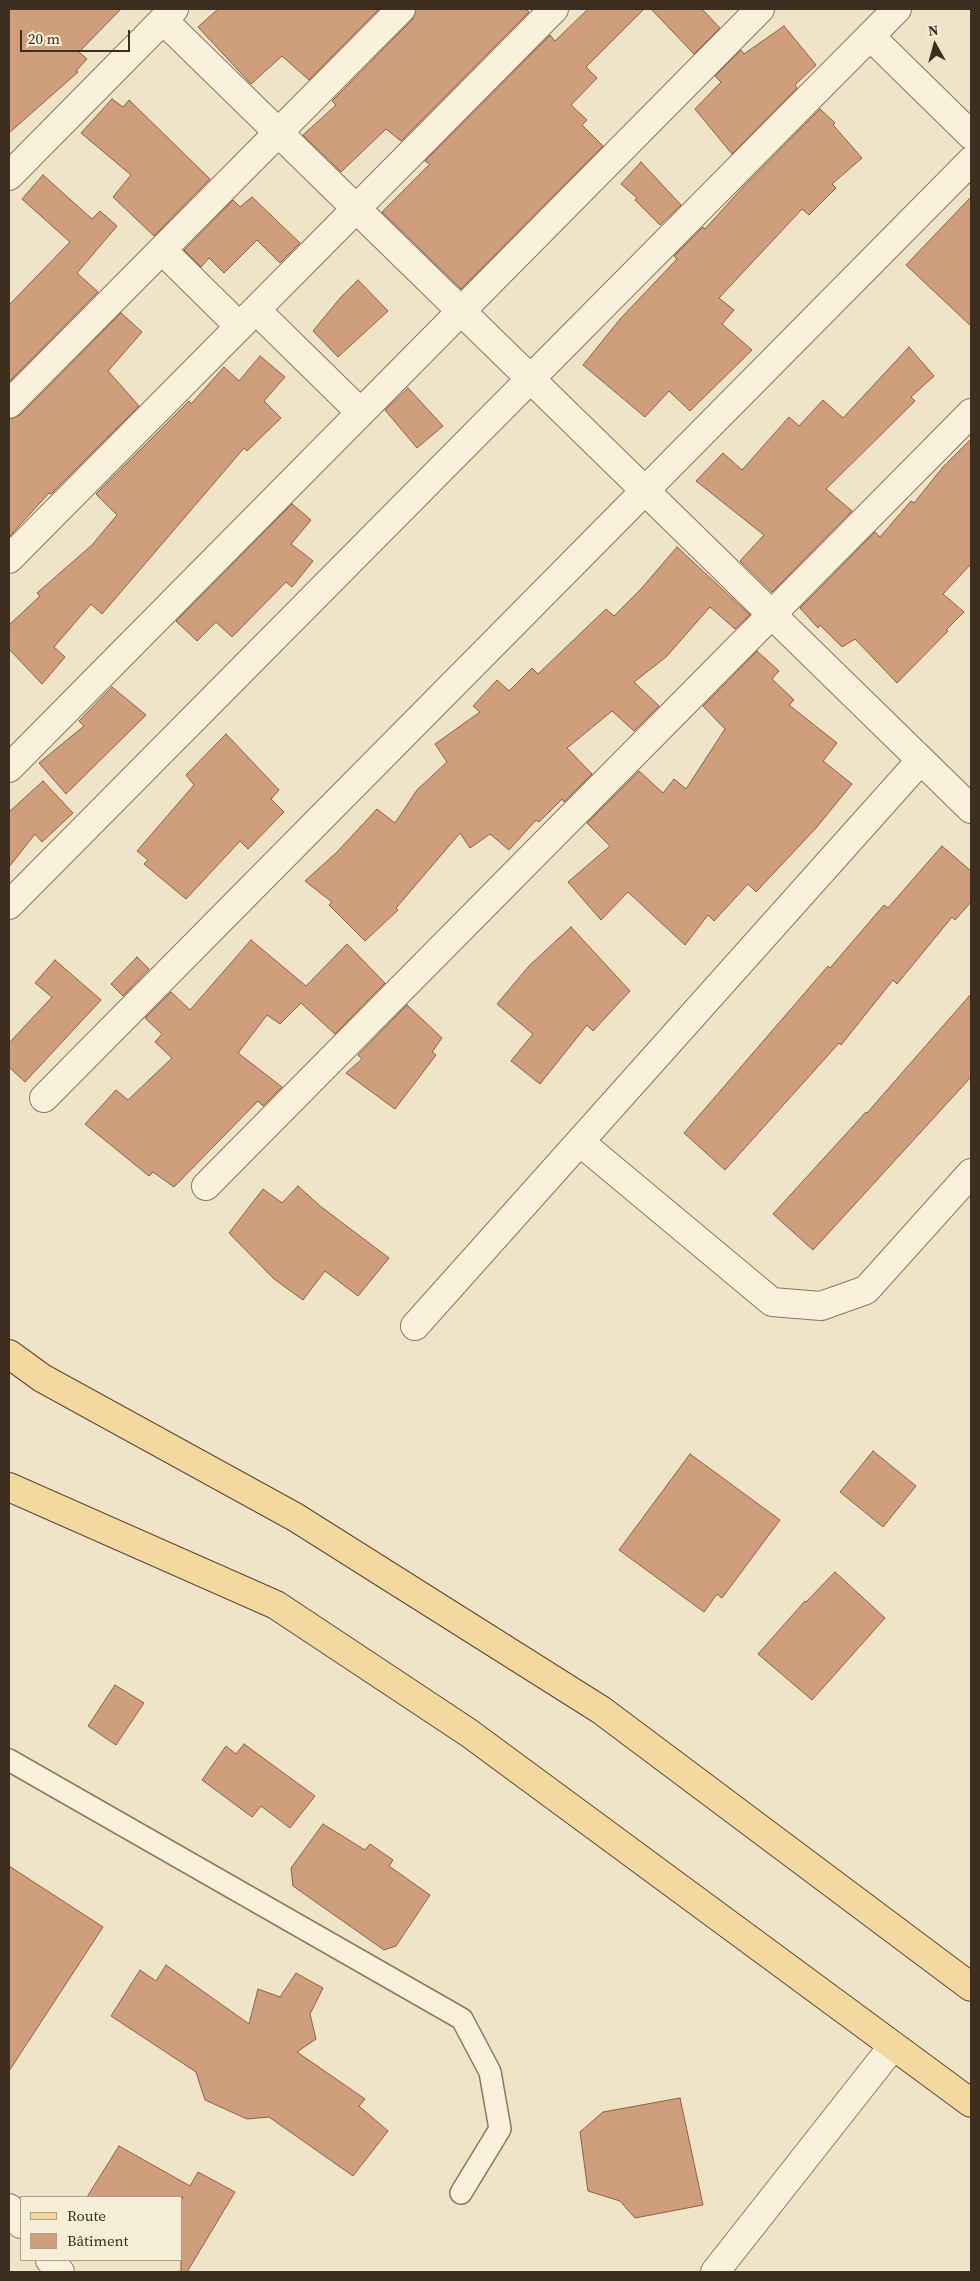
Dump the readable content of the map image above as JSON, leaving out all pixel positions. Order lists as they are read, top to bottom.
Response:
{
  "legend": ["Route", "Bâtiment"],
  "scale_bar": "20 m",
  "north": "top"
}
